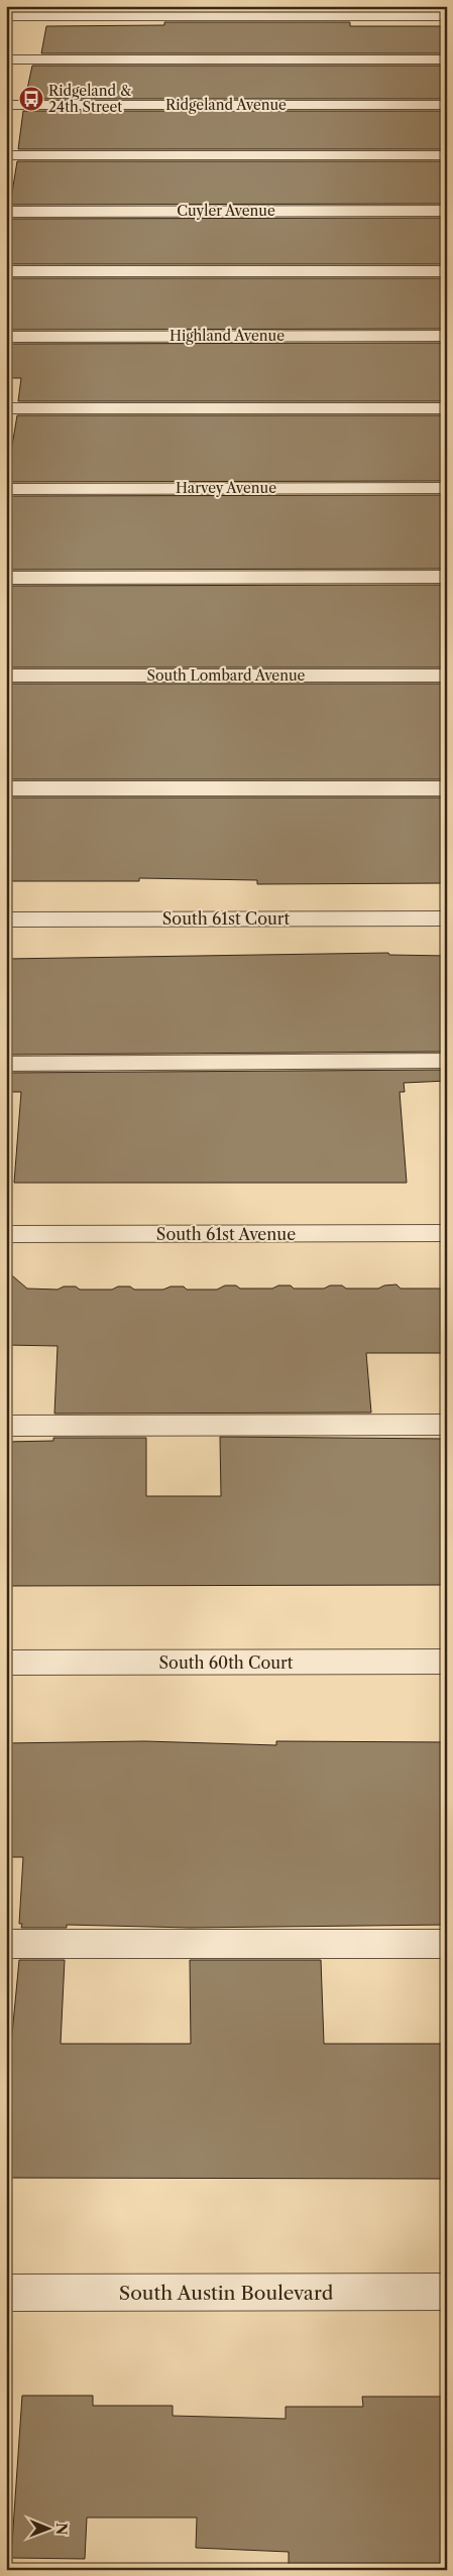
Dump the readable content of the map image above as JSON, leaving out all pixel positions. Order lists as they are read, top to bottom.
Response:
{
  "streets": {
    "street": [
      "Ridgeland Avenue",
      "Cuyler Avenue",
      "Highland Avenue",
      "Harvey Avenue",
      "South Lombard Avenue",
      "South 61st Court",
      "South 61st Avenue",
      "South 60th Court",
      "South Austin Boulevard"
    ]
  },
  "places": {
    "bus stop": ["Ridgeland & 24th Street"]
  },
  "north": "right"
}
